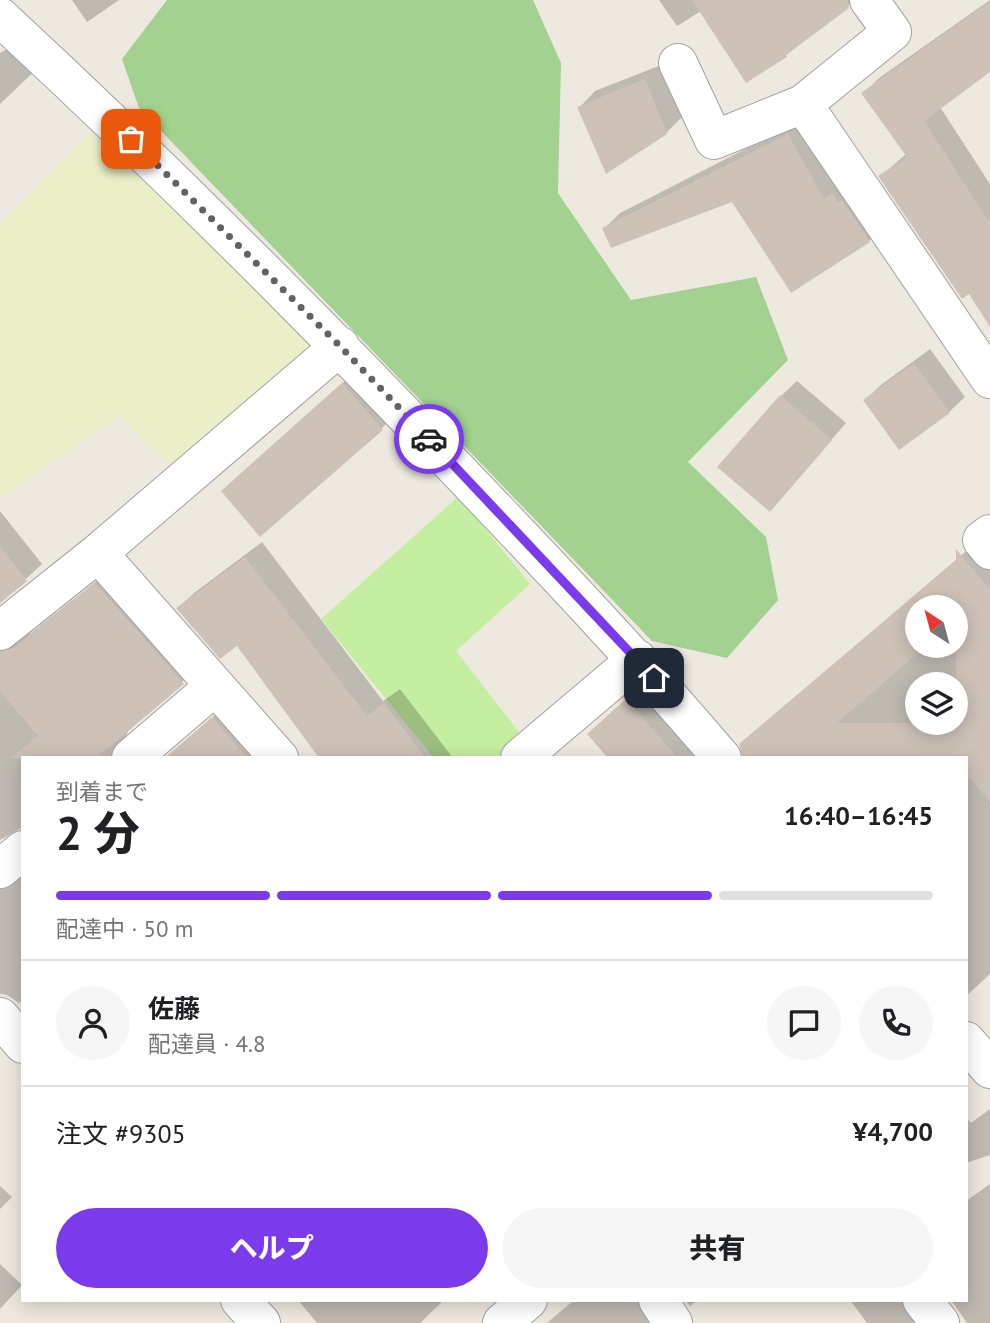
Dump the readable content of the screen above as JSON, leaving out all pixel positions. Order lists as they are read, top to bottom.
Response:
{
  "north": "top left",
  "page": {
    "heading": ["2 分", "到着まで", "16:40–16:45"],
    "panel": [
      "佐藤",
      "配達員 · 4.8",
      "注文 #9305",
      "¥4,700"
    ],
    "bar": "配達中 · 50 m",
    "buttons": ["ヘルプ", "共有"]
  }
}
